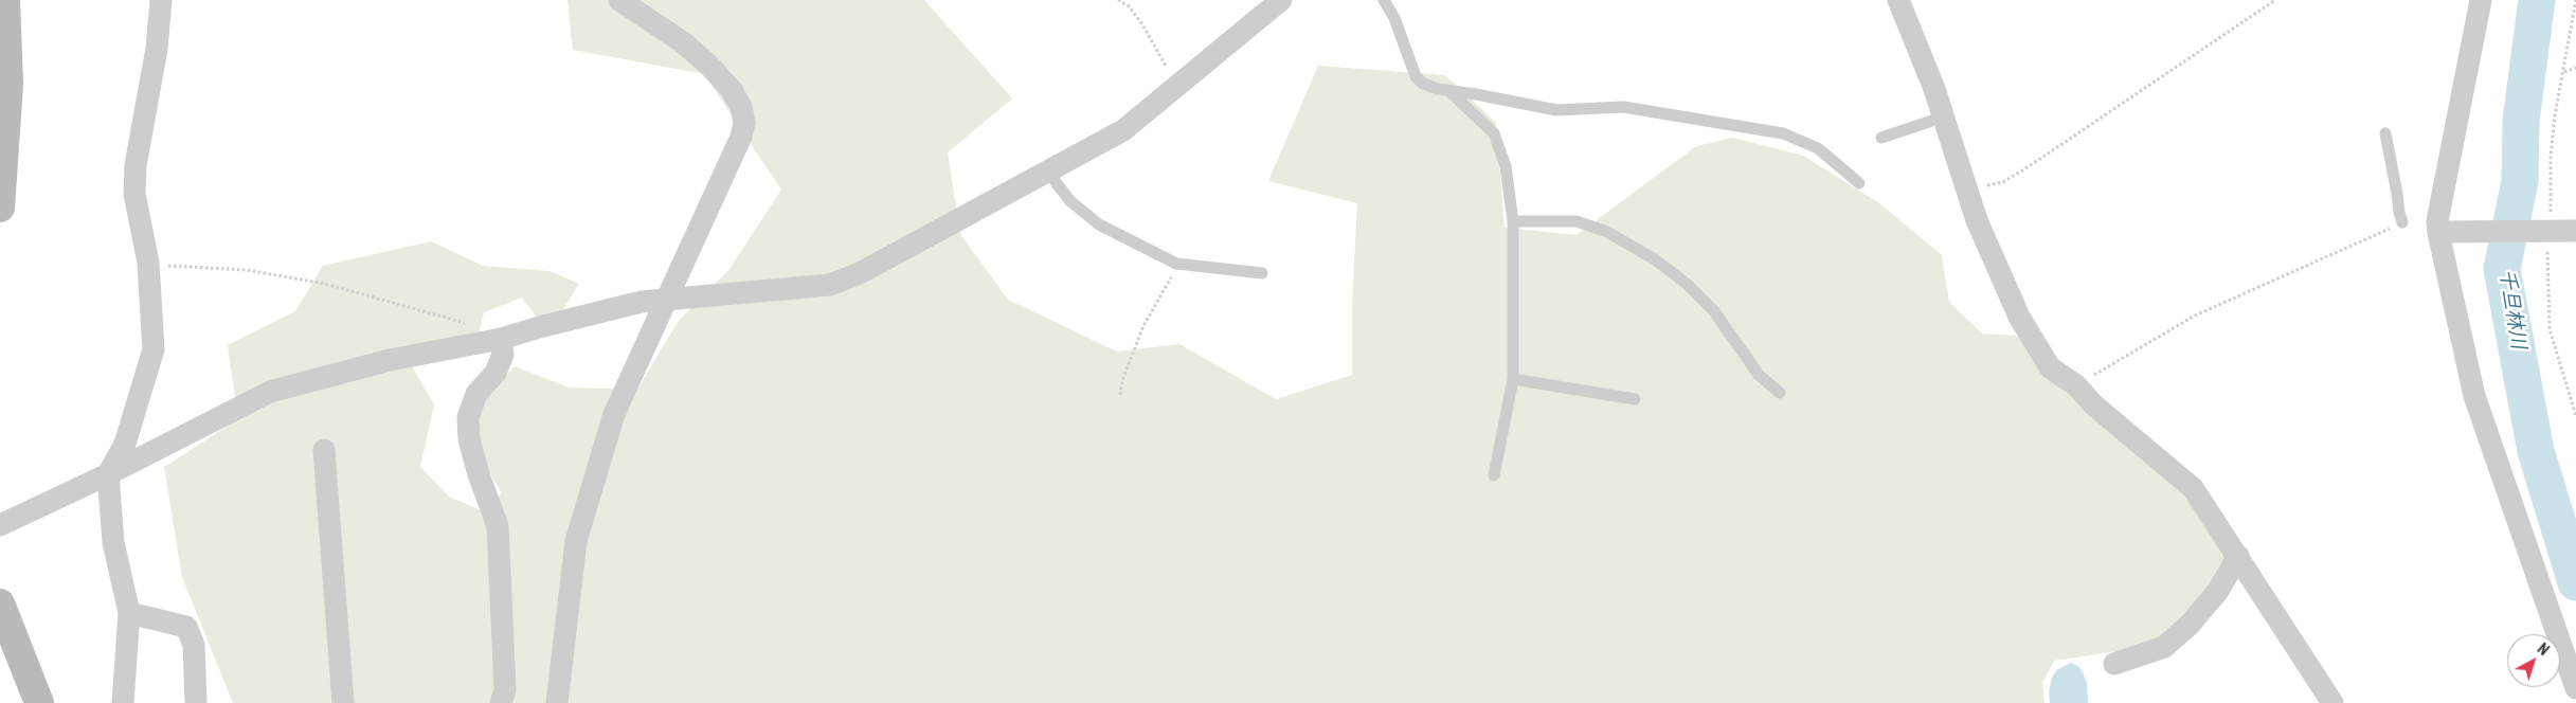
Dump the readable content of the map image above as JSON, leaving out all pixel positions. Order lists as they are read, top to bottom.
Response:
{
  "water": ["千旦林川"],
  "north": "top right"
}
